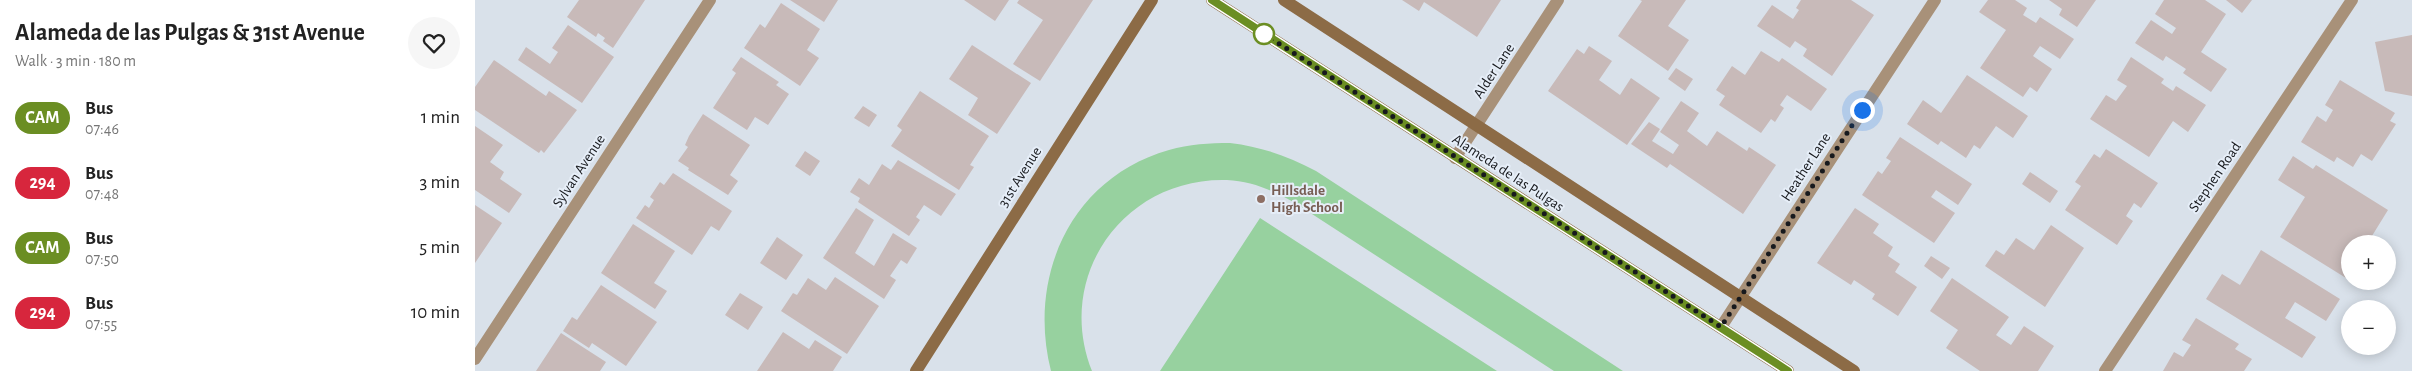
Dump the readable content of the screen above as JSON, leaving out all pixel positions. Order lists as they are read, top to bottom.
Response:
{
  "streets": {
    "main road": ["Alameda de las Pulgas", "31st Avenue"],
    "street": [
      "Alder Lane",
      "Heather Lane",
      "Sylvan Avenue",
      "Stephen Road"
    ]
  },
  "crossings": [
    ["Alder Lane", "Alameda de las Pulgas"],
    ["Heather Lane", "Alameda de las Pulgas"]
  ],
  "places": ["Hillsdale High School"],
  "lines": ["bus line CAM"],
  "page": {
    "heading": ["Alameda de las Pulgas & 31st Avenue", "Walk · 3 min · 180 m"],
    "list": [
      {
        "mark": "CAM",
        "name": "Bus",
        "note": "07:46",
        "value": "1 min"
      },
      {
        "mark": "294",
        "name": "Bus",
        "note": "07:48",
        "value": "3 min"
      },
      {
        "mark": "CAM",
        "name": "Bus",
        "note": "07:50",
        "value": "5 min"
      },
      {
        "mark": "294",
        "name": "Bus",
        "note": "07:55",
        "value": "10 min"
      }
    ],
    "map_buttons": ["+", "−"]
  }
}
